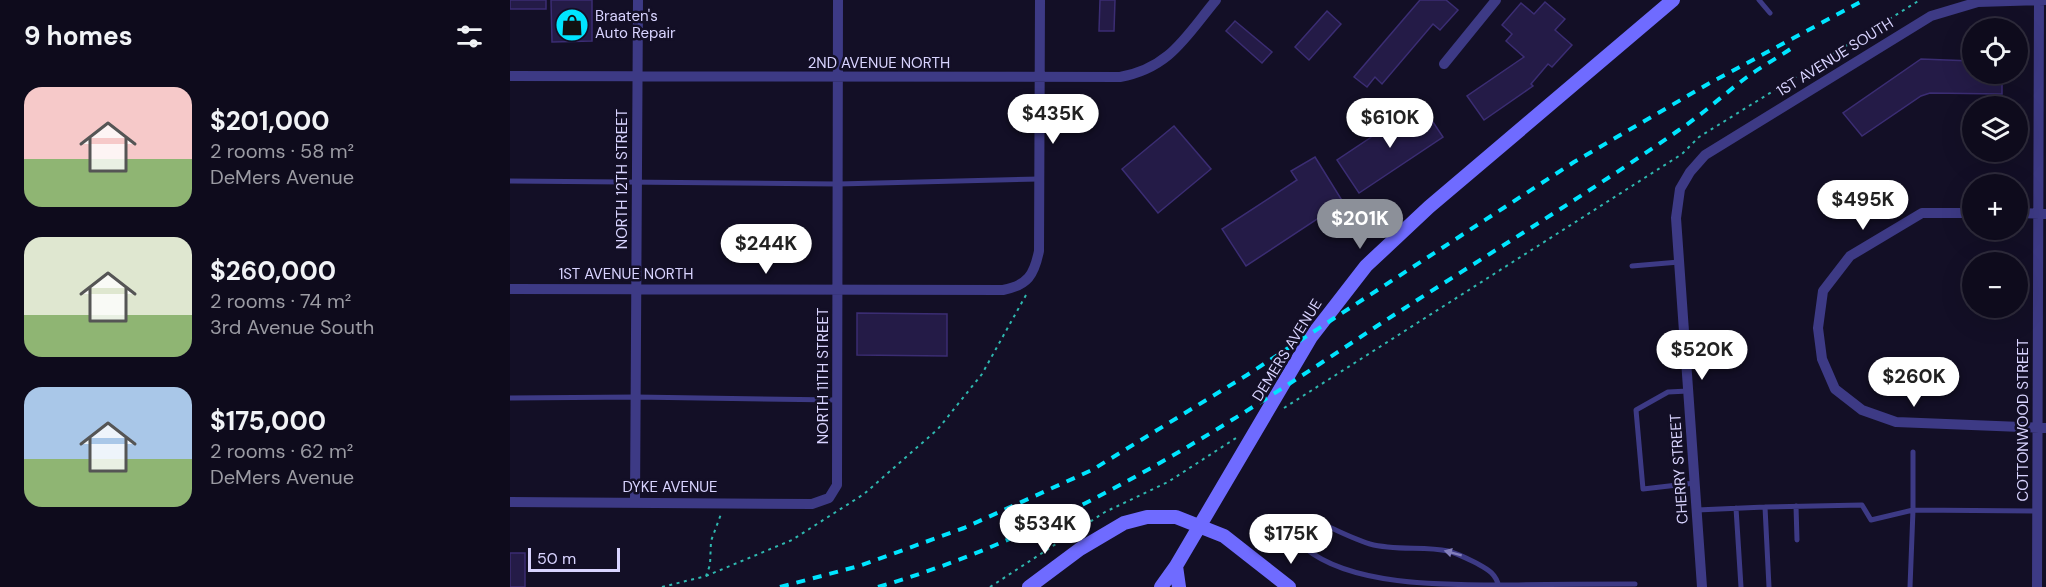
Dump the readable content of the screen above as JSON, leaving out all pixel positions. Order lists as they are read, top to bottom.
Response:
{
  "streets": {
    "main road": ["DEMERS AVENUE"],
    "street": [
      "1ST AVENUE SOUTH",
      "2ND AVENUE NORTH",
      "NORTH 12TH STREET",
      "1ST AVENUE NORTH",
      "NORTH 11TH STREET",
      "COTTONWOOD STREET",
      "CHERRY STREET",
      "DYKE AVENUE"
    ]
  },
  "crossings": [
    ["1ST AVENUE SOUTH", "COTTONWOOD STREET"],
    ["1ST AVENUE SOUTH", "CHERRY STREET"],
    ["2ND AVENUE NORTH", "NORTH 12TH STREET"],
    ["2ND AVENUE NORTH", "NORTH 11TH STREET"],
    ["NORTH 12TH STREET", "1ST AVENUE NORTH"],
    ["NORTH 12TH STREET", "DYKE AVENUE"],
    ["1ST AVENUE NORTH", "NORTH 11TH STREET"],
    ["NORTH 11TH STREET", "DYKE AVENUE"]
  ],
  "places": {
    "shop": ["Braaten's Auto Repair"]
  },
  "scale_bar": "50 m",
  "page": {
    "heading": "9 homes",
    "map_buttons": ["+", "−"],
    "list": [
      {
        "name": "$201,000",
        "note": "2 rooms · 58 m² · DeMers Avenue"
      },
      {
        "name": "$260,000",
        "note": "2 rooms · 74 m² · 3rd Avenue South"
      },
      {
        "name": "$175,000",
        "note": "2 rooms · 62 m² · DeMers Avenue"
      }
    ],
    "price": [
      "$435K",
      "$610K",
      "$495K",
      "$201K",
      "$244K",
      "$520K",
      "$260K",
      "$534K",
      "$175K"
    ],
    "scale": "50 m"
  }
}
